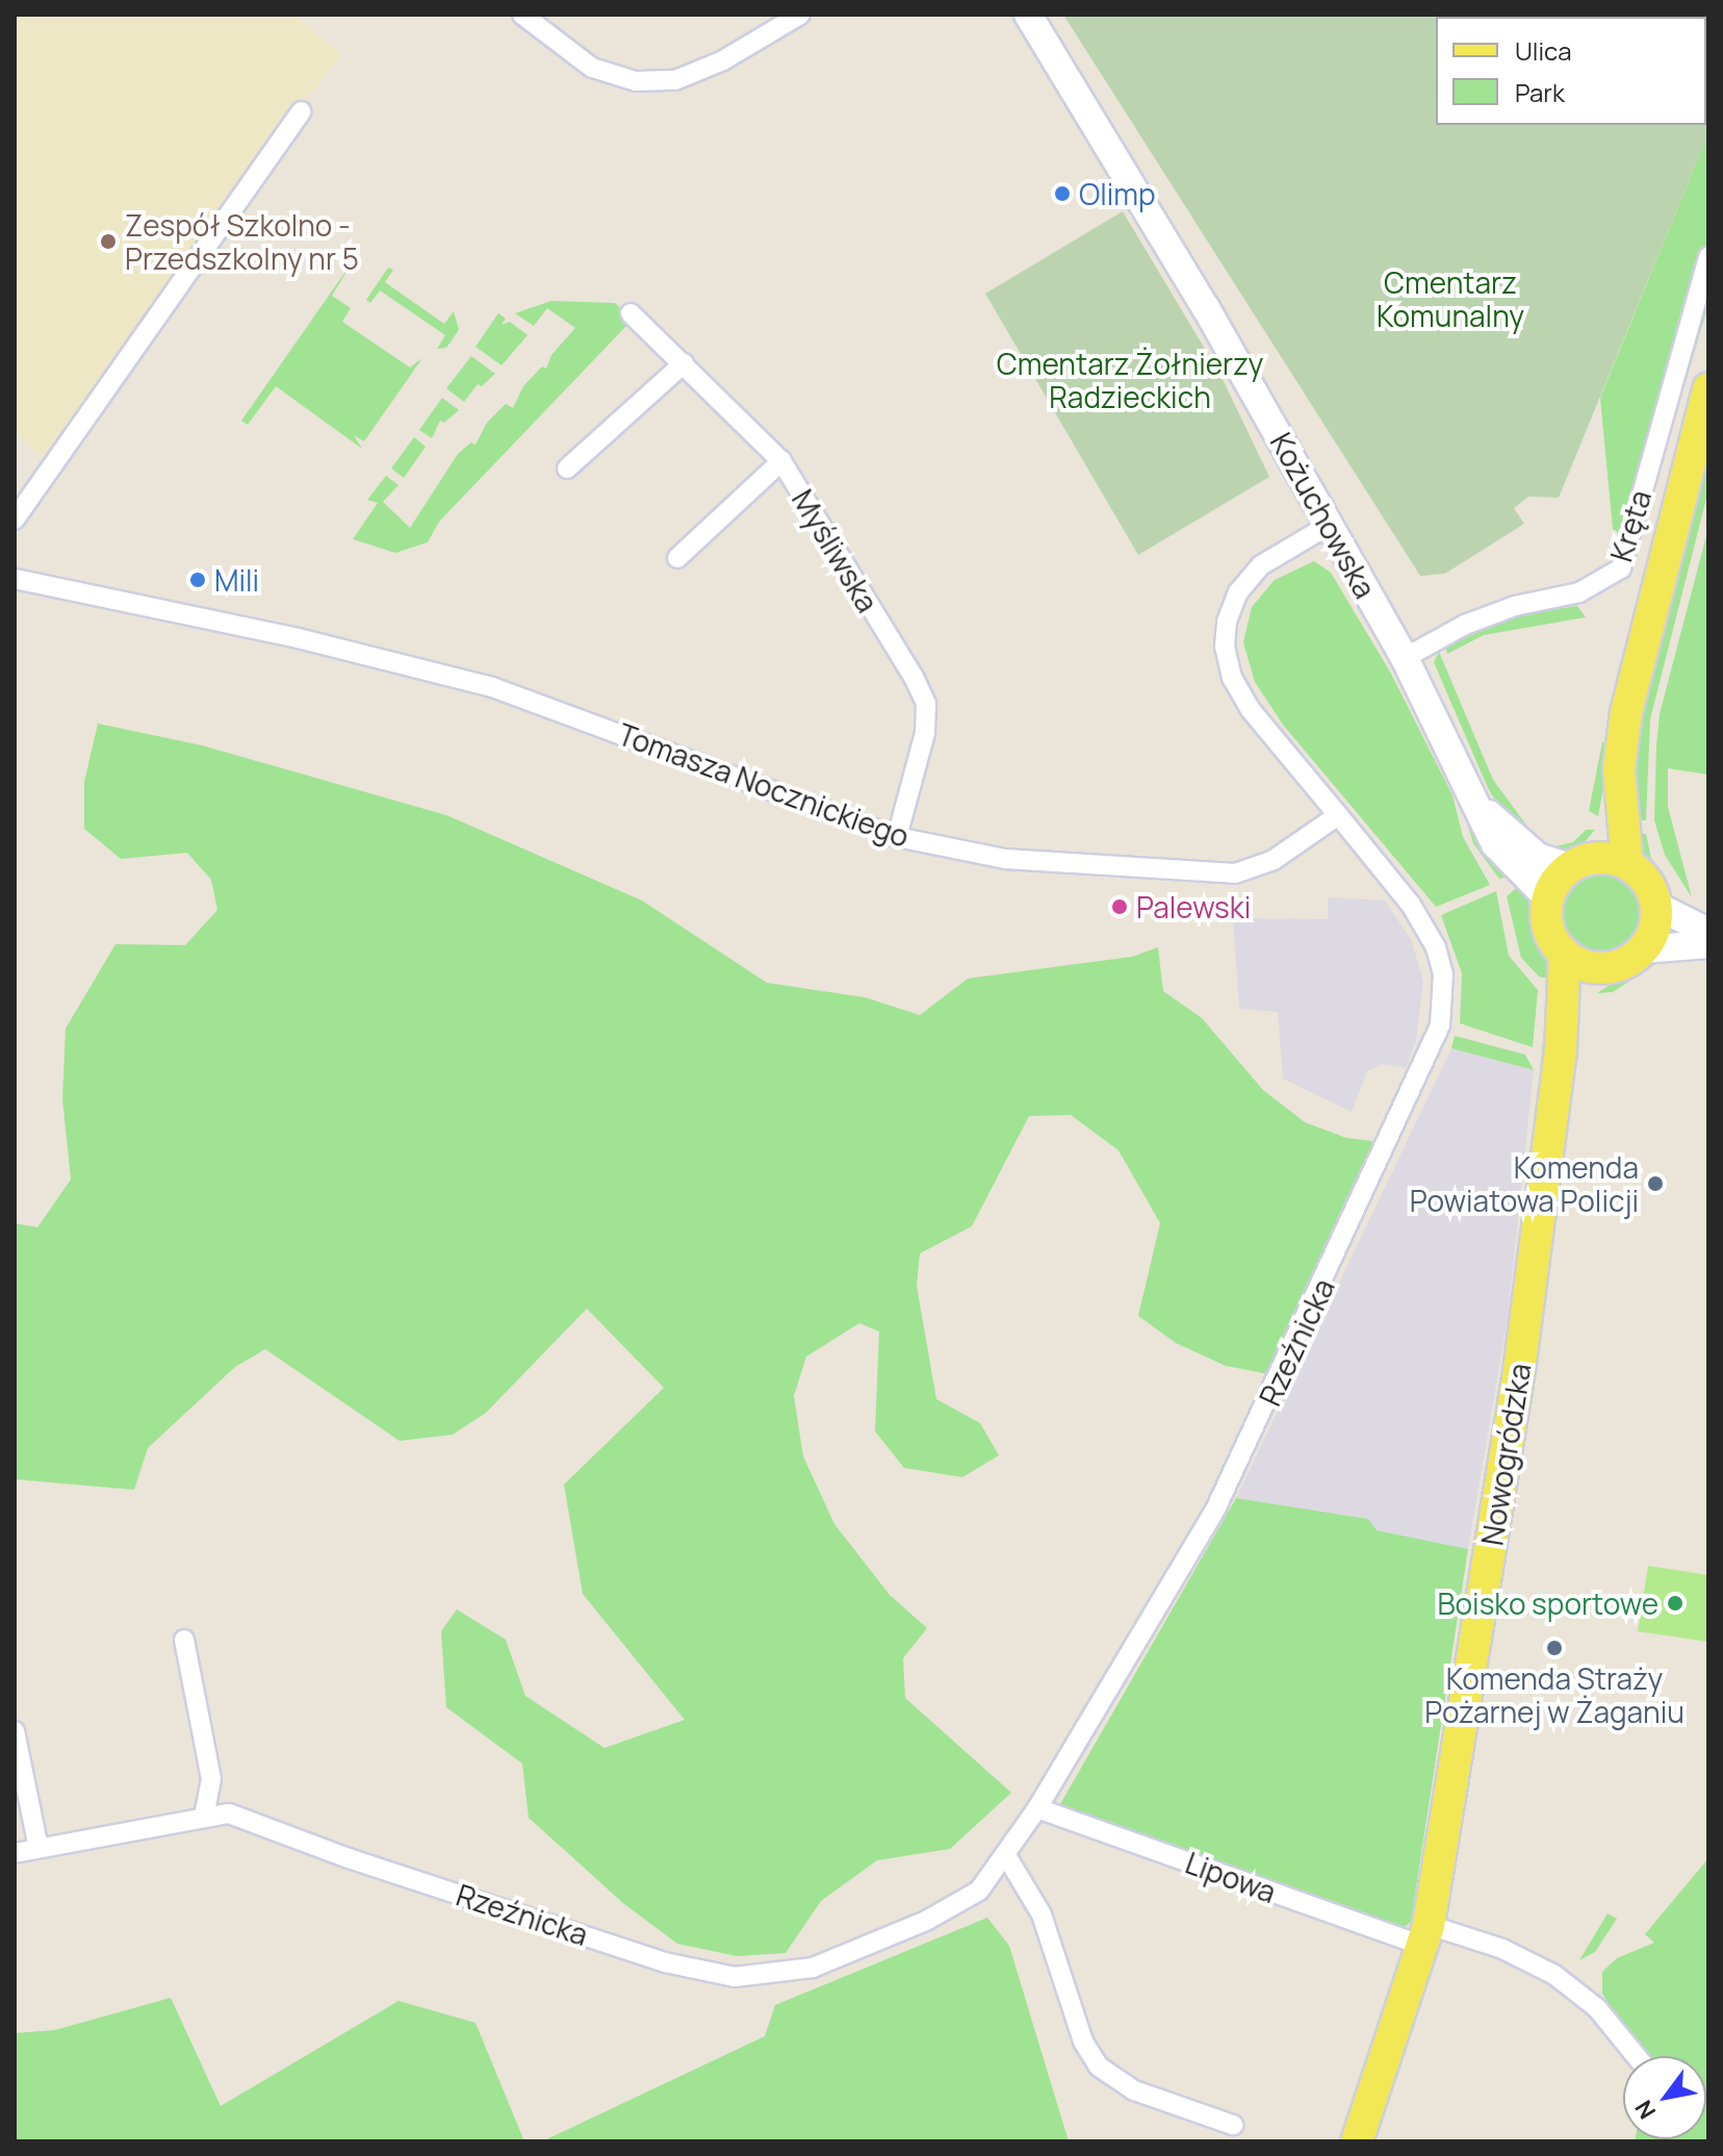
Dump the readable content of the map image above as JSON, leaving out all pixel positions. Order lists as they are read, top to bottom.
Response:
{
  "streets": {
    "main road": ["Kożuchowska", "Nowogródzka"],
    "street": [
      "Kręta",
      "Myśliwska",
      "Tomasza Nocznickiego",
      "Rzeźnicka",
      "Lipowa"
    ]
  },
  "crossings": [
    ["Kożuchowska", "Kręta"],
    ["Kożuchowska", "Nowogródzka"],
    ["Myśliwska", "Tomasza Nocznickiego"],
    ["Tomasza Nocznickiego", "Rzeźnicka"],
    ["Rzeźnicka", "Lipowa"],
    ["Nowogródzka", "Lipowa"]
  ],
  "parks": ["Cmentarz Komunalny", "Cmentarz Żołnierzy Radzieckich"],
  "places": [
    "Olimp",
    "Zespół Szkolno - Przedszkolny nr 5",
    "Mili",
    "Palewski",
    "Komenda Powiatowa Policji",
    "Boisko sportowe",
    "Komenda Straży Pożarnej w Żaganiu"
  ],
  "legend": ["Ulica", "Park"],
  "north": "bottom left"
}
